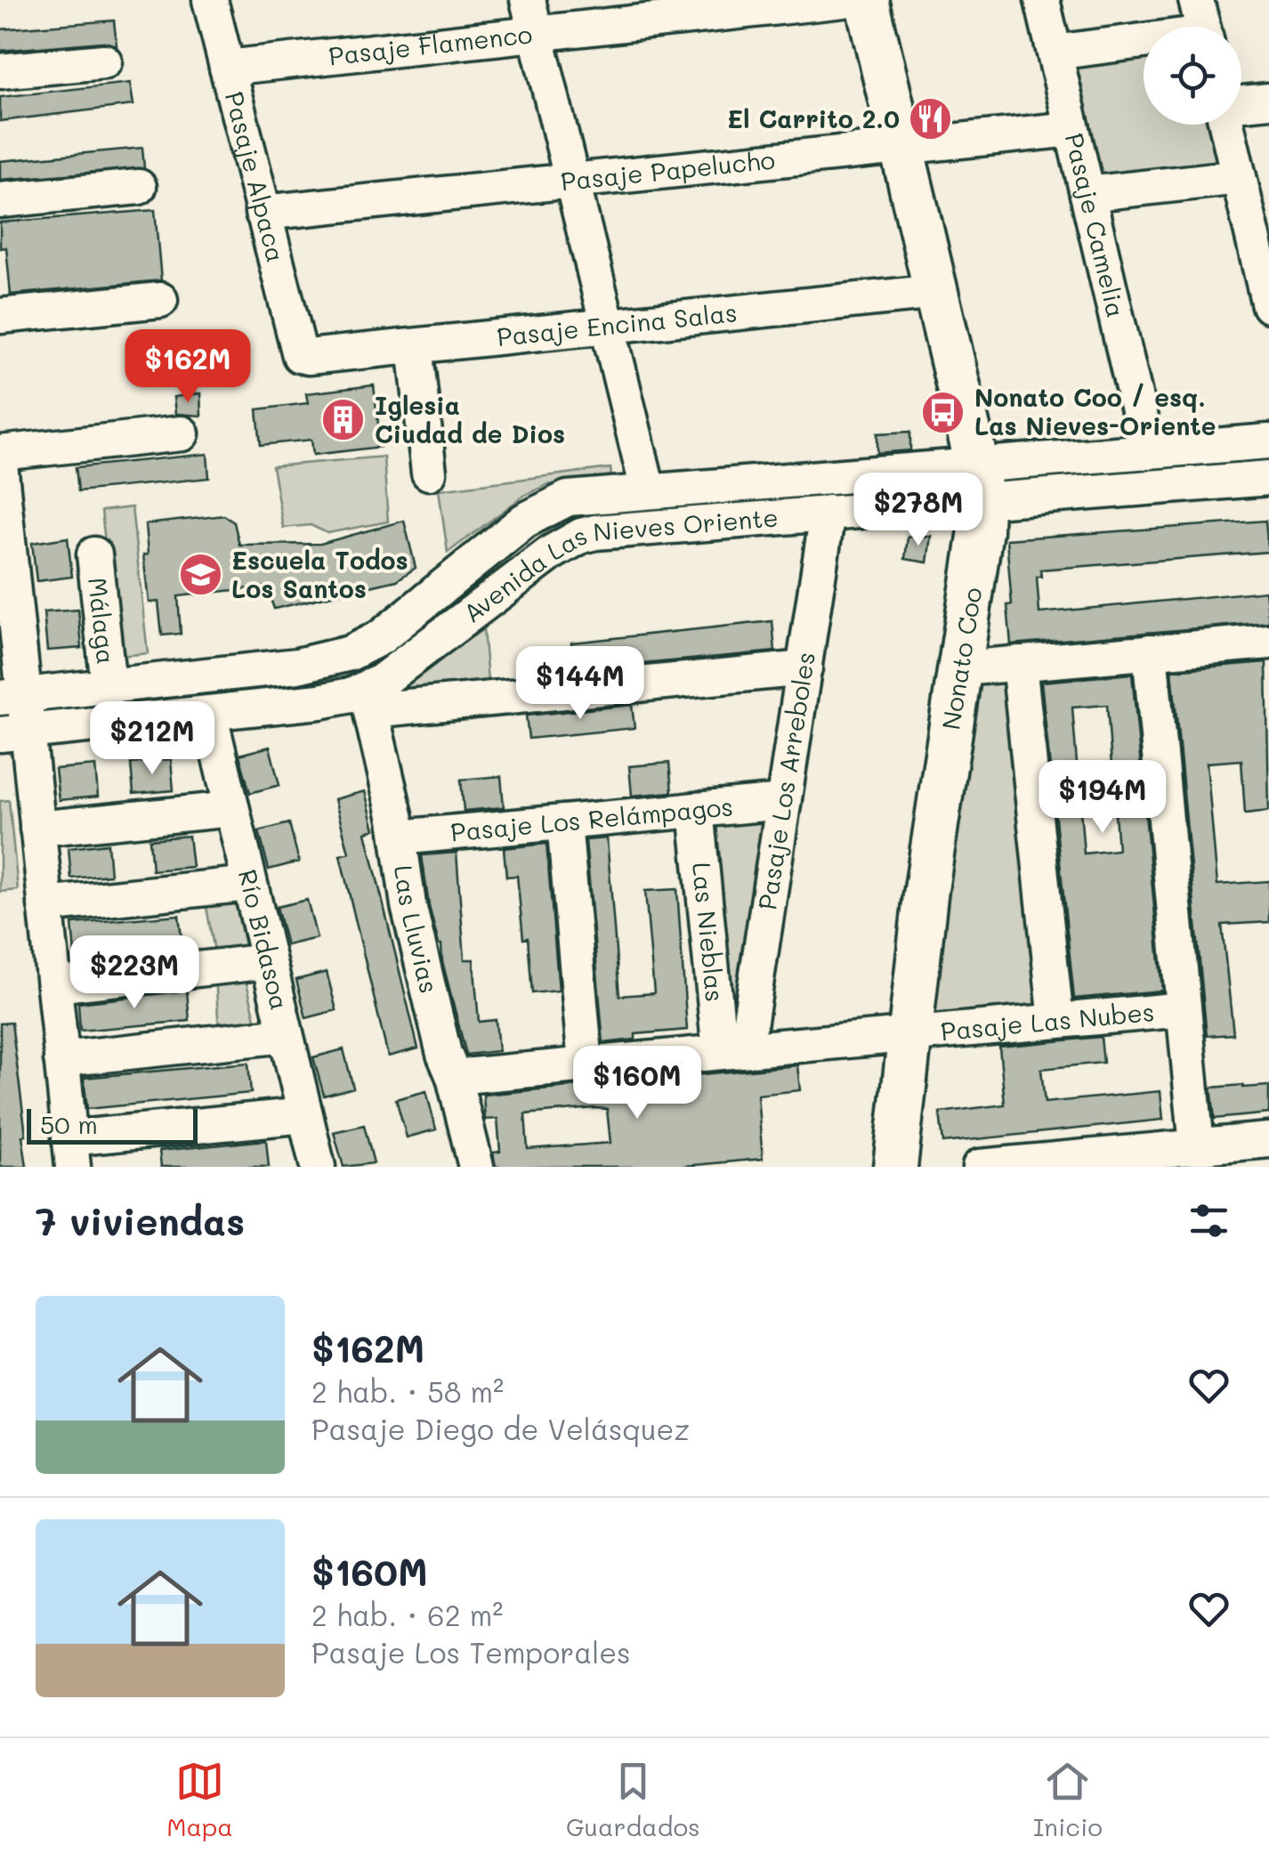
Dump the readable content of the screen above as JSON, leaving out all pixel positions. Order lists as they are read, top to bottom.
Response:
{
  "streets": {
    "main road": ["Nonato Coo"],
    "street": [
      "Pasaje Flamenco",
      "Pasaje Papelucho",
      "Pasaje Alpaca",
      "Pasaje Camelia",
      "Pasaje Encina Salas",
      "Avenida Las Nieves Oriente",
      "Málaga",
      "Pasaje Los Arreboles",
      "Pasaje Los Relámpagos",
      "Las Lluvias",
      "Las Nieblas",
      "Río Bidasoa",
      "Pasaje Las Nubes"
    ]
  },
  "crossings": [
    ["Pasaje Flamenco", "Pasaje Alpaca"],
    ["Pasaje Papelucho", "Pasaje Alpaca"],
    ["Pasaje Papelucho", "Pasaje Camelia"],
    ["Pasaje Papelucho", "Nonato Coo"],
    ["Pasaje Alpaca", "Pasaje Encina Salas"],
    ["Pasaje Camelia", "Avenida Las Nieves Oriente"],
    ["Pasaje Encina Salas", "Nonato Coo"],
    ["Avenida Las Nieves Oriente", "Málaga"],
    ["Avenida Las Nieves Oriente", "Nonato Coo"],
    ["Avenida Las Nieves Oriente", "Pasaje Los Arreboles"],
    ["Avenida Las Nieves Oriente", "Las Lluvias"],
    ["Avenida Las Nieves Oriente", "Río Bidasoa"],
    ["Nonato Coo", "Pasaje Las Nubes"],
    ["Pasaje Los Arreboles", "Pasaje Los Relámpagos"],
    ["Pasaje Los Arreboles", "Las Nieblas"],
    ["Pasaje Los Arreboles", "Pasaje Las Nubes"],
    ["Pasaje Los Relámpagos", "Las Lluvias"],
    ["Pasaje Los Relámpagos", "Las Nieblas"],
    ["Las Lluvias", "Pasaje Las Nubes"],
    ["Las Nieblas", "Pasaje Las Nubes"]
  ],
  "places": {
    "restaurant": ["El Carrito 2.0"],
    "bus stop": ["Nonato Coo / esq. Las Nieves-Oriente"],
    "building": ["Iglesia Ciudad de Dios"],
    "school or university": ["Escuela Todos Los Santos"]
  },
  "scale_bar": "50 m",
  "page": {
    "price": [
      "$162M",
      "$278M",
      "$144M",
      "$212M",
      "$194M",
      "$223M",
      "$160M"
    ],
    "scale": "50 m",
    "heading": "7 viviendas",
    "list": [
      {
        "name": "$162M",
        "note": "2 hab. · 58 m² · Pasaje Diego de Velásquez"
      },
      {
        "name": "$160M",
        "note": "2 hab. · 62 m² · Pasaje Los Temporales"
      }
    ],
    "tabs": ["Mapa", "Guardados", "Inicio"]
  }
}
